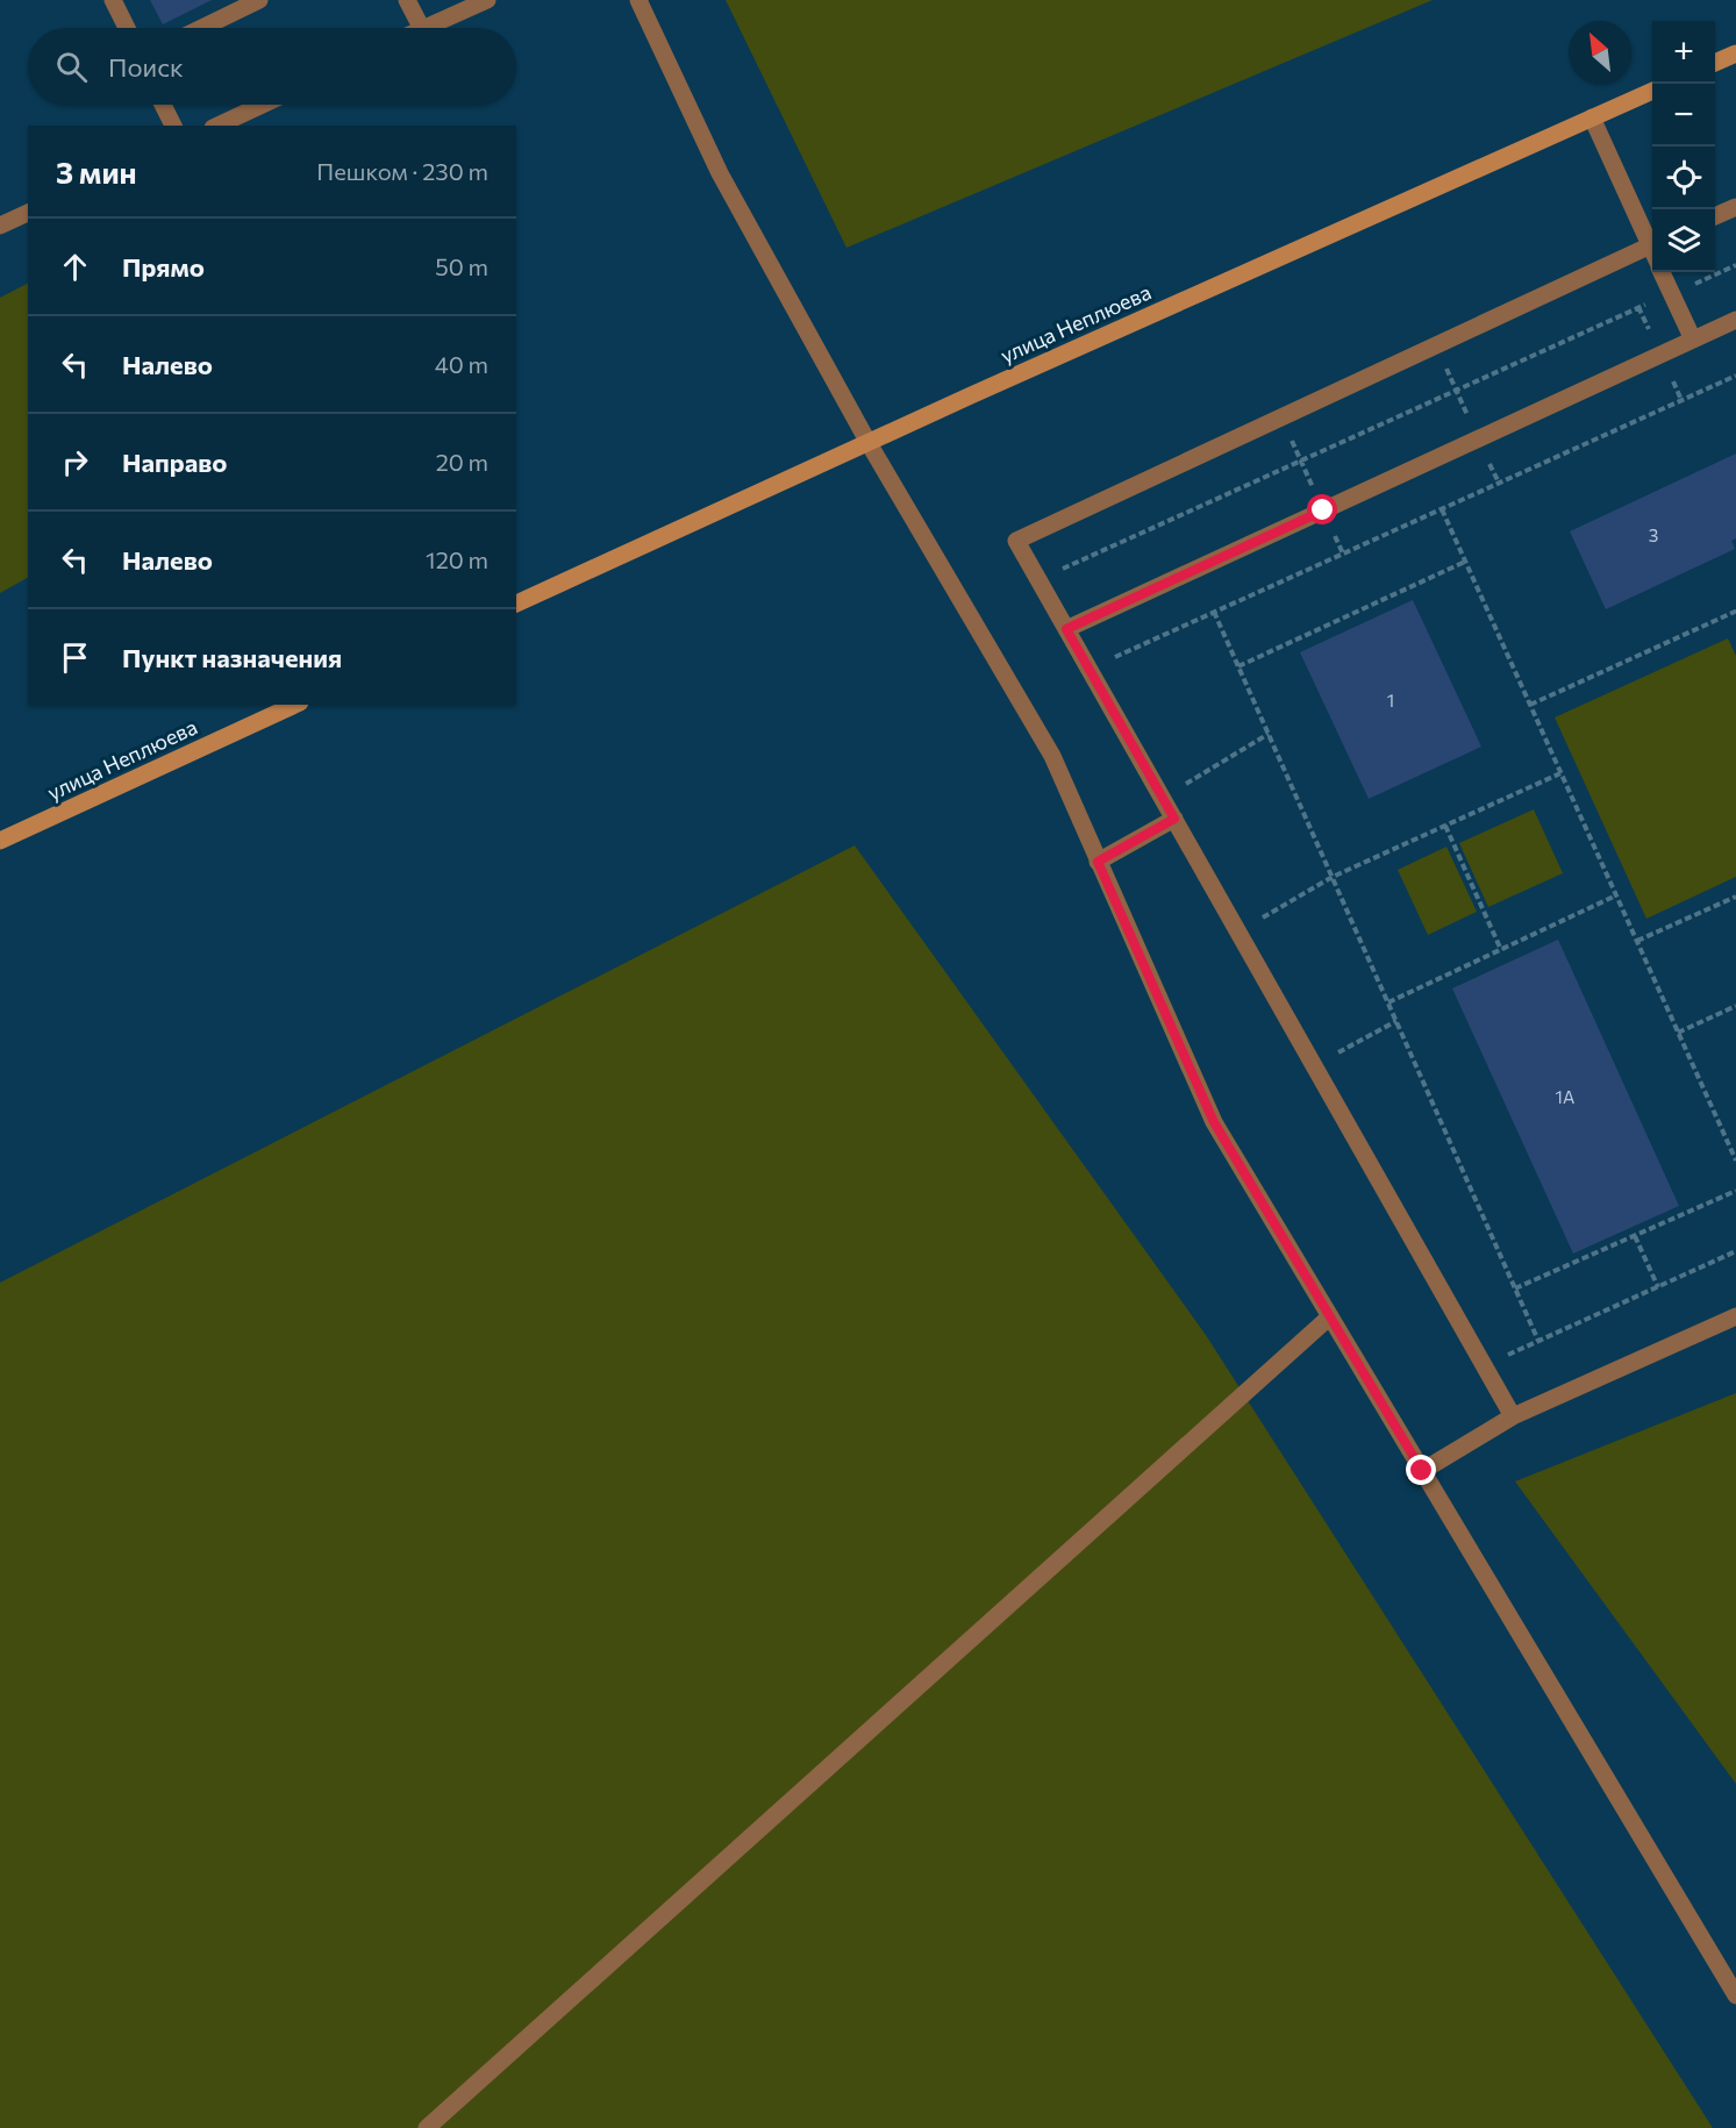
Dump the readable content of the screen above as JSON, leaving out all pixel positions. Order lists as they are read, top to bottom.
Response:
{
  "streets": {
    "main road": ["улица Неплюева"]
  },
  "house_numbers": ["3", "1", "1А"],
  "north": "top left",
  "page": {
    "map_buttons": ["+", "−"],
    "search": "Поиск",
    "heading": ["3 мин", "Пешком · 230 m"],
    "list": [
      ["Прямо", "50 m"],
      ["Налево", "40 m"],
      ["Направо", "20 m"],
      ["Налево", "120 m"],
      "Пункт назначения"
    ]
  }
}
